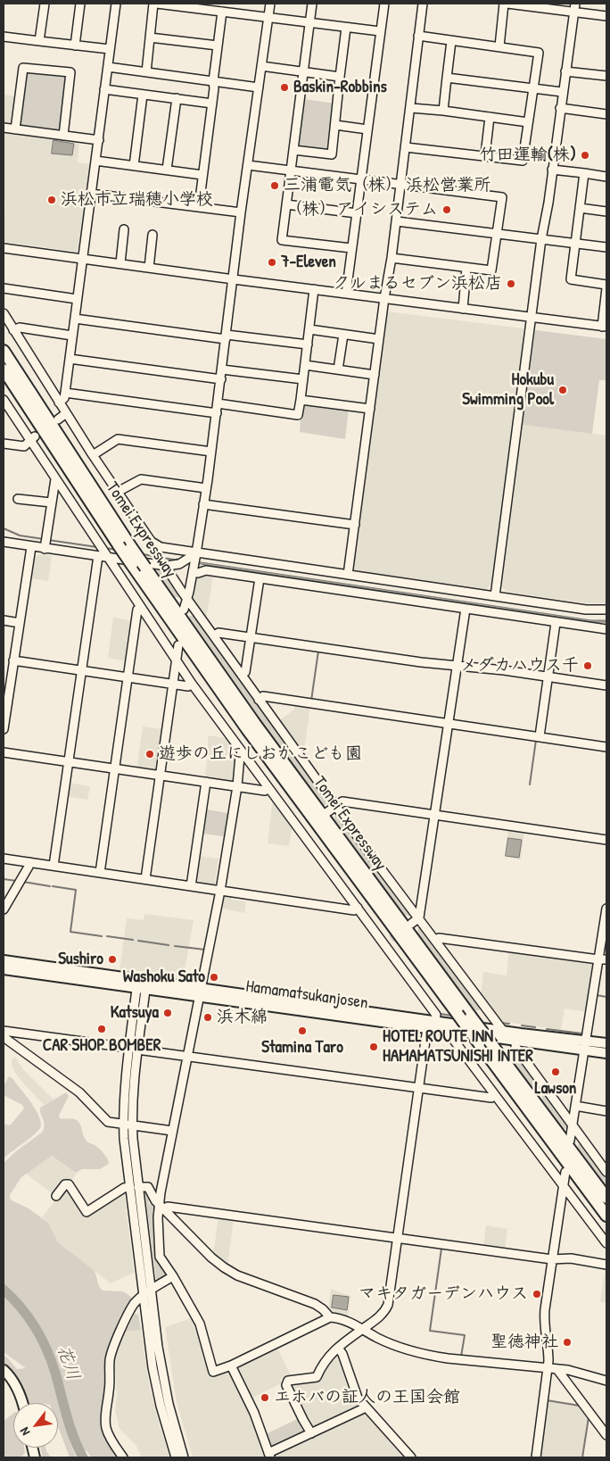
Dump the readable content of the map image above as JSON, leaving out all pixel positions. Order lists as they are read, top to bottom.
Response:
{
  "streets": {
    "highway": ["Tomei Expressway"],
    "main road": ["Hamamatsukanjosen"]
  },
  "water": ["花川"],
  "places": [
    "Baskin-Robbins",
    "竹田運輸(株)",
    "三浦電気（株） 浜松営業所",
    "浜松市立瑞穂小学校",
    "（株）アイシステム",
    "7-Eleven",
    "クルまるセブン浜松店",
    "Hokubu Swimming Pool",
    "メダカハウス千",
    "遊歩の丘にしおかこども園",
    "Sushiro",
    "Washoku Sato",
    "Katsuya",
    "浜木綿",
    "CAR SHOP BOMBER",
    "Stamina Taro",
    "HOTEL ROUTE INN HAMAMATSUNISHI INTER",
    "Lawson",
    "マキタガーデンハウス",
    "聖徳神社",
    "エホバの証人の王国会館"
  ],
  "north": "bottom left"
}
